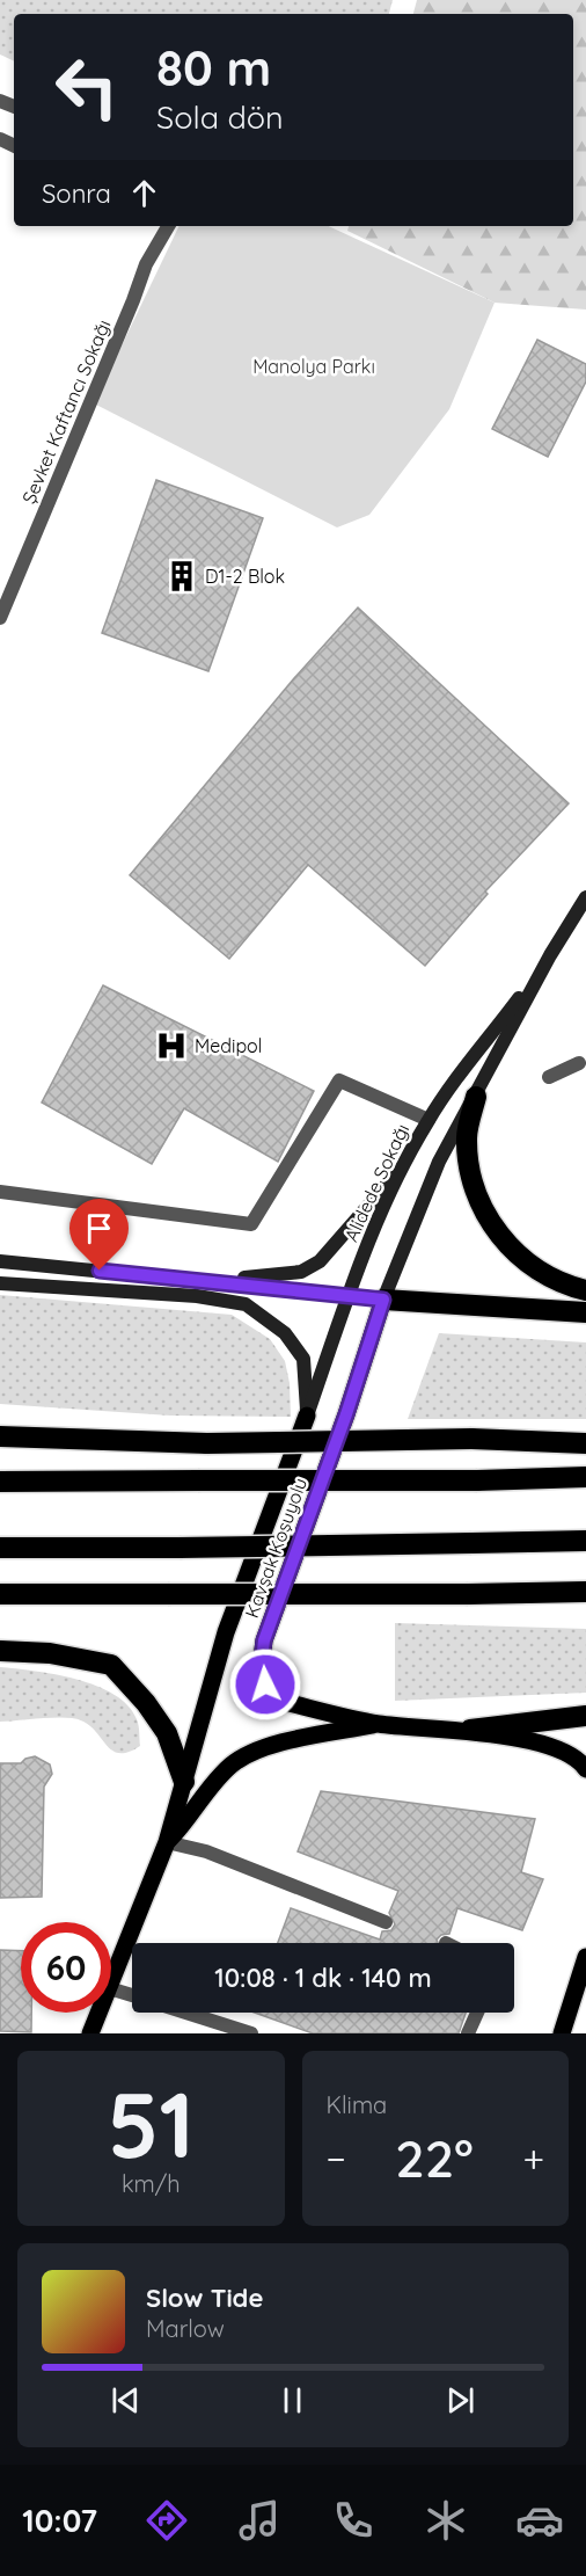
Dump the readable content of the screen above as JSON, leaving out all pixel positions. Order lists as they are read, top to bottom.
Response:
{
  "streets": {
    "main road": ["Alidede Sokağı", "Kavşak Koşuyolu"],
    "street": ["Şevket Kaftancı Sokağı"]
  },
  "crossings": [
    ["Alidede Sokağı", "Kavşak Koşuyolu"]
  ],
  "parks": ["Manolya Parkı"],
  "places": {
    "building": ["D1-2 Blok"],
    "hospital": ["Medipol"]
  },
  "page": {
    "turn": ["80 m", "Sola dön"],
    "then": "Sonra",
    "limit": "60",
    "trip": "10:08 · 1 dk · 140 m",
    "tile": [
      ["51", "km/h"],
      "Klima"
    ],
    "heat": ["−", "22°", "+"],
    "song": ["Slow Tide", "Marlow"],
    "tabs": "10:07"
  }
}
